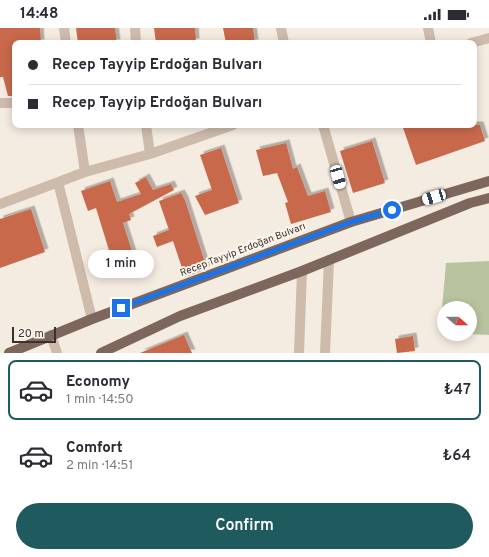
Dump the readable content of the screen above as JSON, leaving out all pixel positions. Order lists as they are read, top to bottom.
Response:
{
  "streets": {
    "main road": ["Recep Tayyip Erdoğan Bulvarı"]
  },
  "scale_bar": "20 m",
  "north": "right",
  "page": {
    "status": "14:48",
    "banner": ["Recep Tayyip Erdoğan Bulvarı", "Recep Tayyip Erdoğan Bulvarı"],
    "bubble": "1 min",
    "scale": "20 m",
    "list": [
      {
        "name": "Economy",
        "note": "1 min · 14:50",
        "value": "₺47"
      },
      {
        "name": "Comfort",
        "note": "2 min · 14:51",
        "value": "₺64"
      }
    ],
    "buttons": "Confirm"
  }
}
